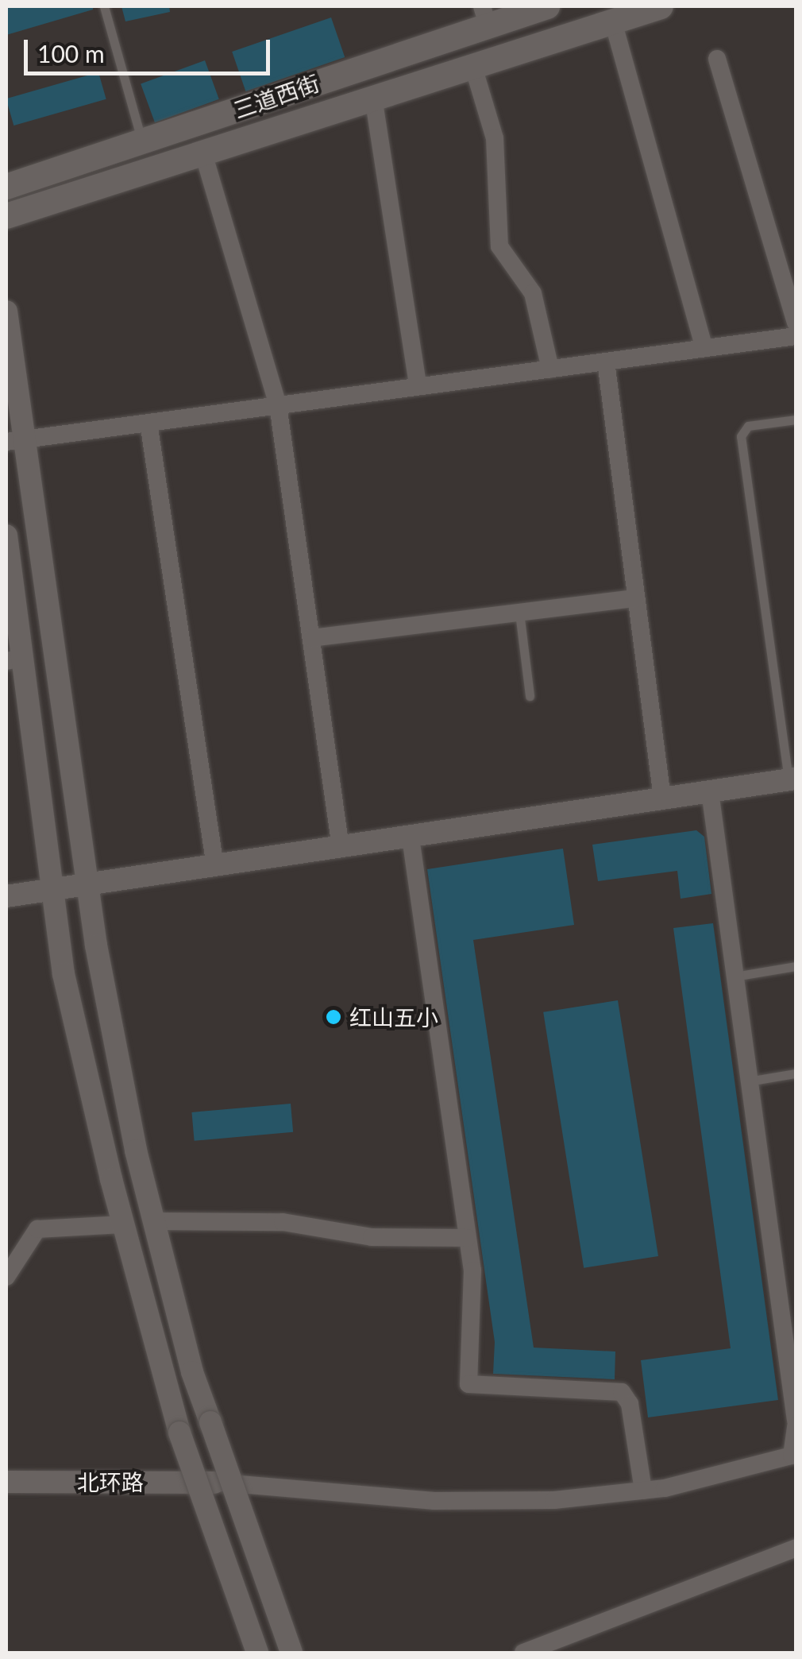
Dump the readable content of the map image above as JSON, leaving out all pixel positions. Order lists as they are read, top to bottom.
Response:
{
  "streets": {
    "main road": ["三道西街"],
    "street": ["北环路"]
  },
  "places": ["红山五小"],
  "scale_bar": "100 m"
}
